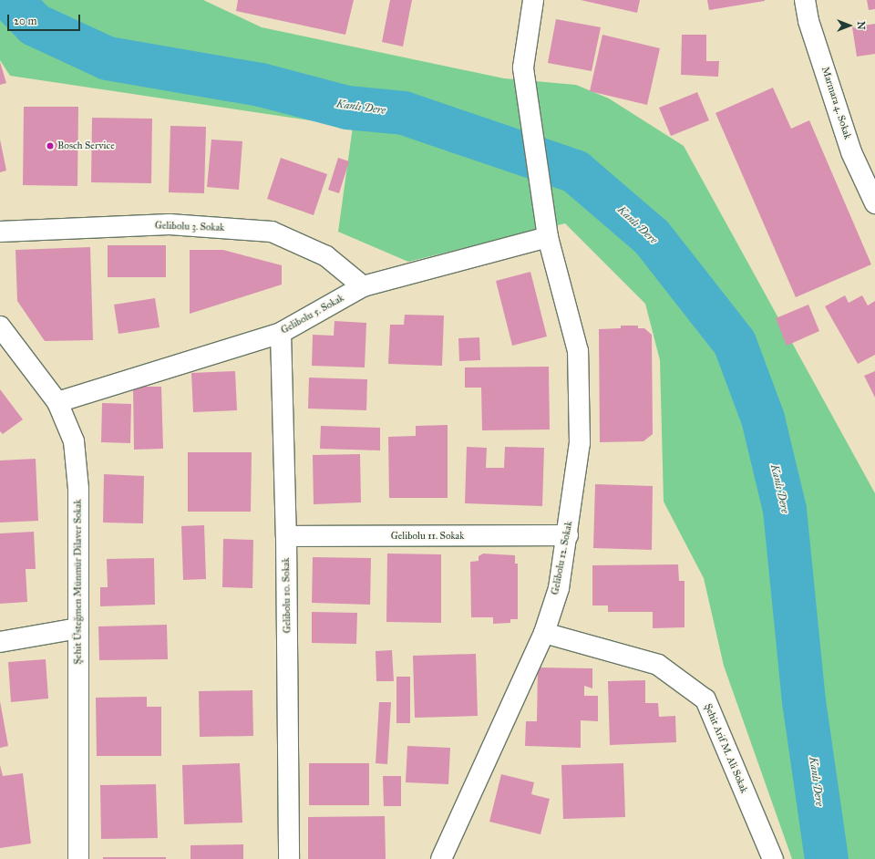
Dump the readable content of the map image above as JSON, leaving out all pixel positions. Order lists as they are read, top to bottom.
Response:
{
  "streets": {
    "street": [
      "Marmara 4. Sokak",
      "Gelibolu 3. Sokak",
      "Gelibolu 5. Sokak",
      "Gelibolu 11. Sokak",
      "Gelibolu 12. Sokak",
      "Şehit Üsteğmen Münmür Dilaver Sokak",
      "Gelibolu 10. Sokak",
      "Şehit Arif M. Ali Sokak"
    ]
  },
  "crossings": [
    ["Gelibolu 3. Sokak", "Gelibolu 5. Sokak"],
    ["Gelibolu 5. Sokak", "Gelibolu 12. Sokak"],
    ["Gelibolu 5. Sokak", "Şehit Üsteğmen Münmür Dilaver Sokak"],
    ["Gelibolu 5. Sokak", "Gelibolu 10. Sokak"],
    ["Gelibolu 11. Sokak", "Gelibolu 12. Sokak"],
    ["Gelibolu 11. Sokak", "Gelibolu 10. Sokak"],
    ["Gelibolu 12. Sokak", "Şehit Arif M. Ali Sokak"]
  ],
  "water": ["Kanlı Dere"],
  "places": ["Bosch Service"],
  "scale_bar": "20 m",
  "north": "right"
}
